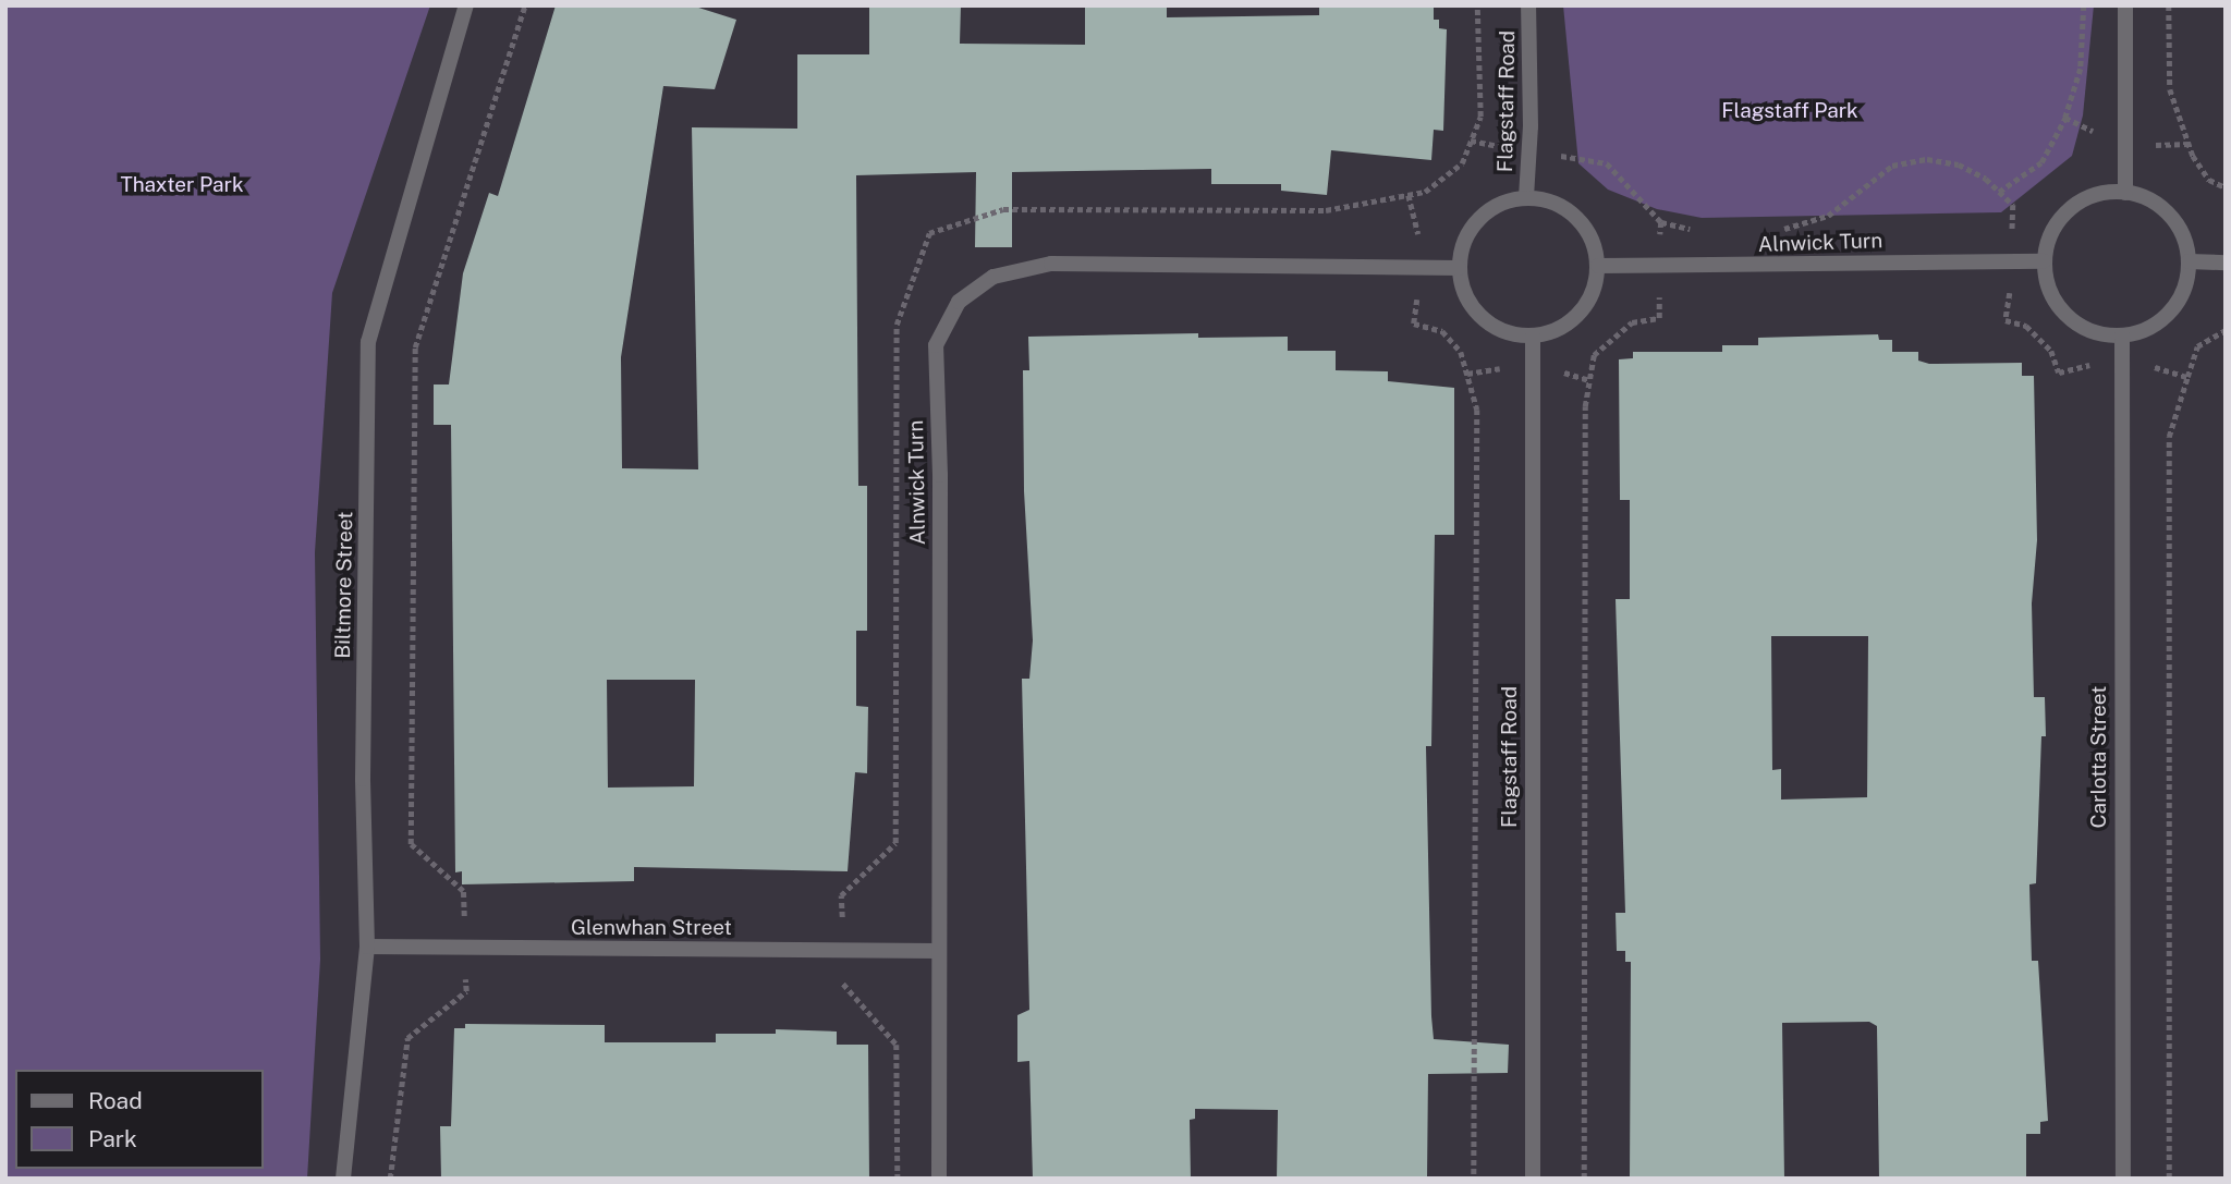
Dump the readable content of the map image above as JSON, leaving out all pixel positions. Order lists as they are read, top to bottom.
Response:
{
  "streets": {
    "street": [
      "Flagstaff Road",
      "Alnwick Turn",
      "Biltmore Street",
      "Carlotta Street",
      "Glenwhan Street"
    ]
  },
  "crossings": [
    ["Flagstaff Road", "Alnwick Turn"],
    ["Alnwick Turn", "Carlotta Street"],
    ["Alnwick Turn", "Glenwhan Street"],
    ["Biltmore Street", "Glenwhan Street"]
  ],
  "parks": ["Flagstaff Park", "Thaxter Park"],
  "legend": ["Road", "Park"]
}
